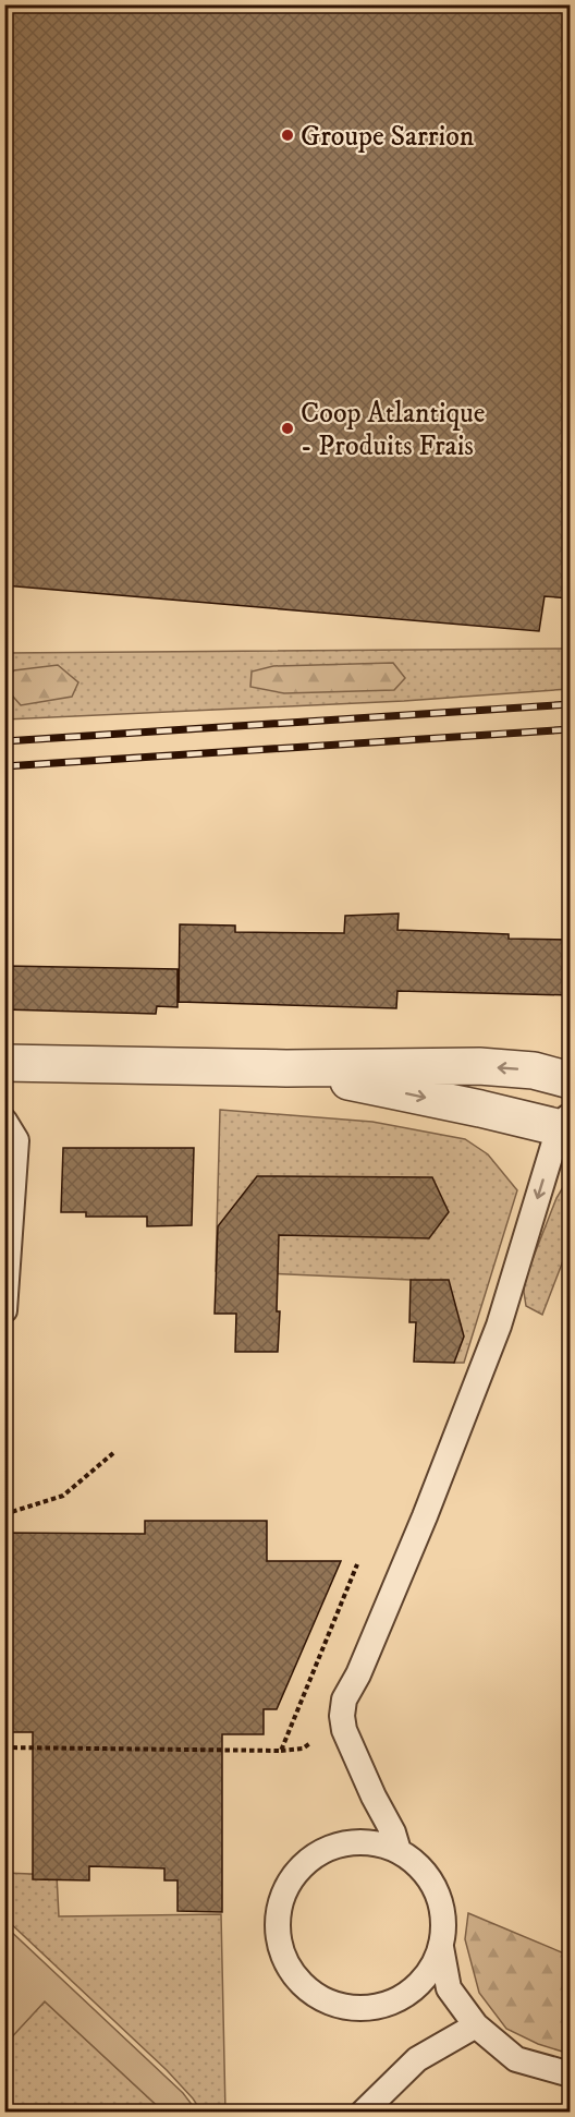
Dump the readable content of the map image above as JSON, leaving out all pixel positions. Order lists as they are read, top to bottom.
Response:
{
  "places": ["Groupe Sarrion", "Coop Atlantique - Produits Frais"]
}
